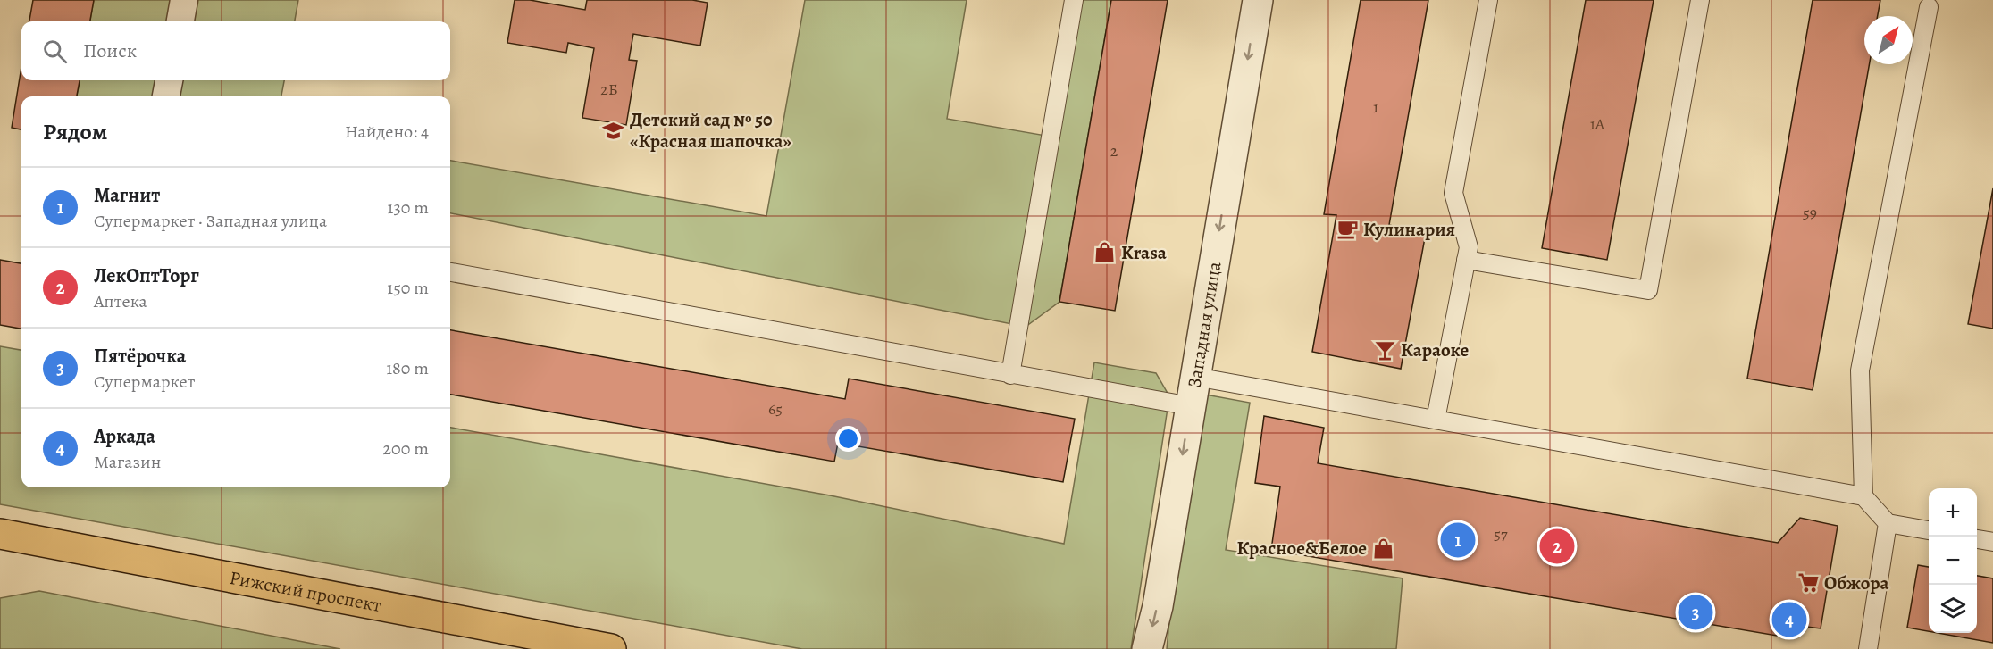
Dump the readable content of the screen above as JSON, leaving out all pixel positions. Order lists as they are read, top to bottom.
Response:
{
  "streets": {
    "highway": ["Рижский проспект"],
    "street": ["Западная улица"]
  },
  "one_way": ["Западная улица"],
  "places": {
    "school or university": ["Детский сад № 50 «Красная шапочка»"],
    "cafe": ["Кулинария"],
    "shop": ["Krasa", "Красное&Белое"],
    "bar": ["Караоке"],
    "supermarket": ["Обжора"]
  },
  "house_numbers": [
    "2Б",
    "1",
    "1А",
    "2",
    "59",
    "65",
    "57"
  ],
  "north": "top right",
  "page": {
    "search": "Поиск",
    "heading": ["Рядом", "Найдено: 4"],
    "list": [
      {
        "mark": "1",
        "name": "Магнит",
        "note": "Супермаркет · Западная улица",
        "value": "130 m"
      },
      {
        "mark": "2",
        "name": "ЛекОптТорг",
        "note": "Аптека",
        "value": "150 m"
      },
      {
        "mark": "3",
        "name": "Пятёрочка",
        "note": "Супермаркет",
        "value": "180 m"
      },
      {
        "mark": "4",
        "name": "Аркада",
        "note": "Магазин",
        "value": "200 m"
      }
    ],
    "map_buttons": ["+", "−"],
    "pins": [
      "1",
      "2",
      "3",
      "4"
    ]
  }
}
